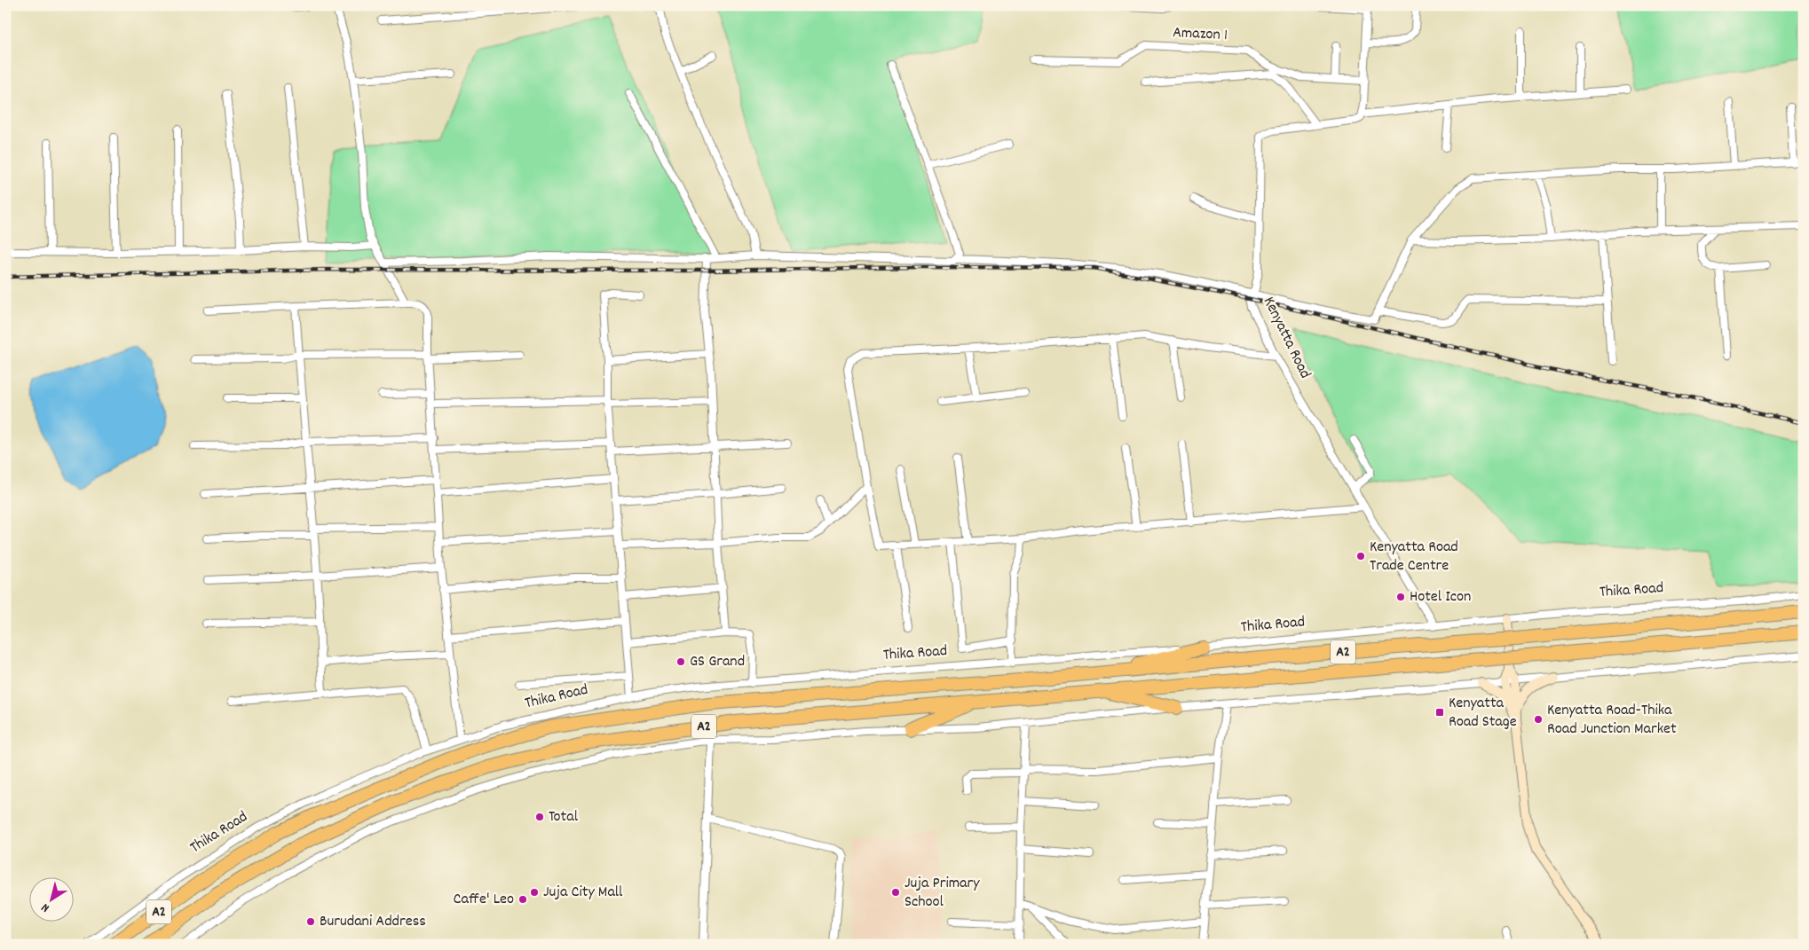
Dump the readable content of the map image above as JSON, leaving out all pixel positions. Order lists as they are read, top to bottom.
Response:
{
  "streets": {
    "highway": ["Thika Road", "A2"],
    "street": ["Amazon 1", "Kenyatta Road"]
  },
  "crossings": [
    ["Kenyatta Road", "Thika Road"]
  ],
  "places": {
    "other": [
      "Kenyatta Road Trade Centre",
      "Hotel Icon",
      "GS Grand",
      "Kenyatta Road-Thika Road Junction Market",
      "Total",
      "Juja City Mall",
      "Juja Primary School",
      "Caffe' Leo",
      "Burudani Address"
    ],
    "transit": ["Kenyatta Road Stage"]
  },
  "north": "bottom left"
}
